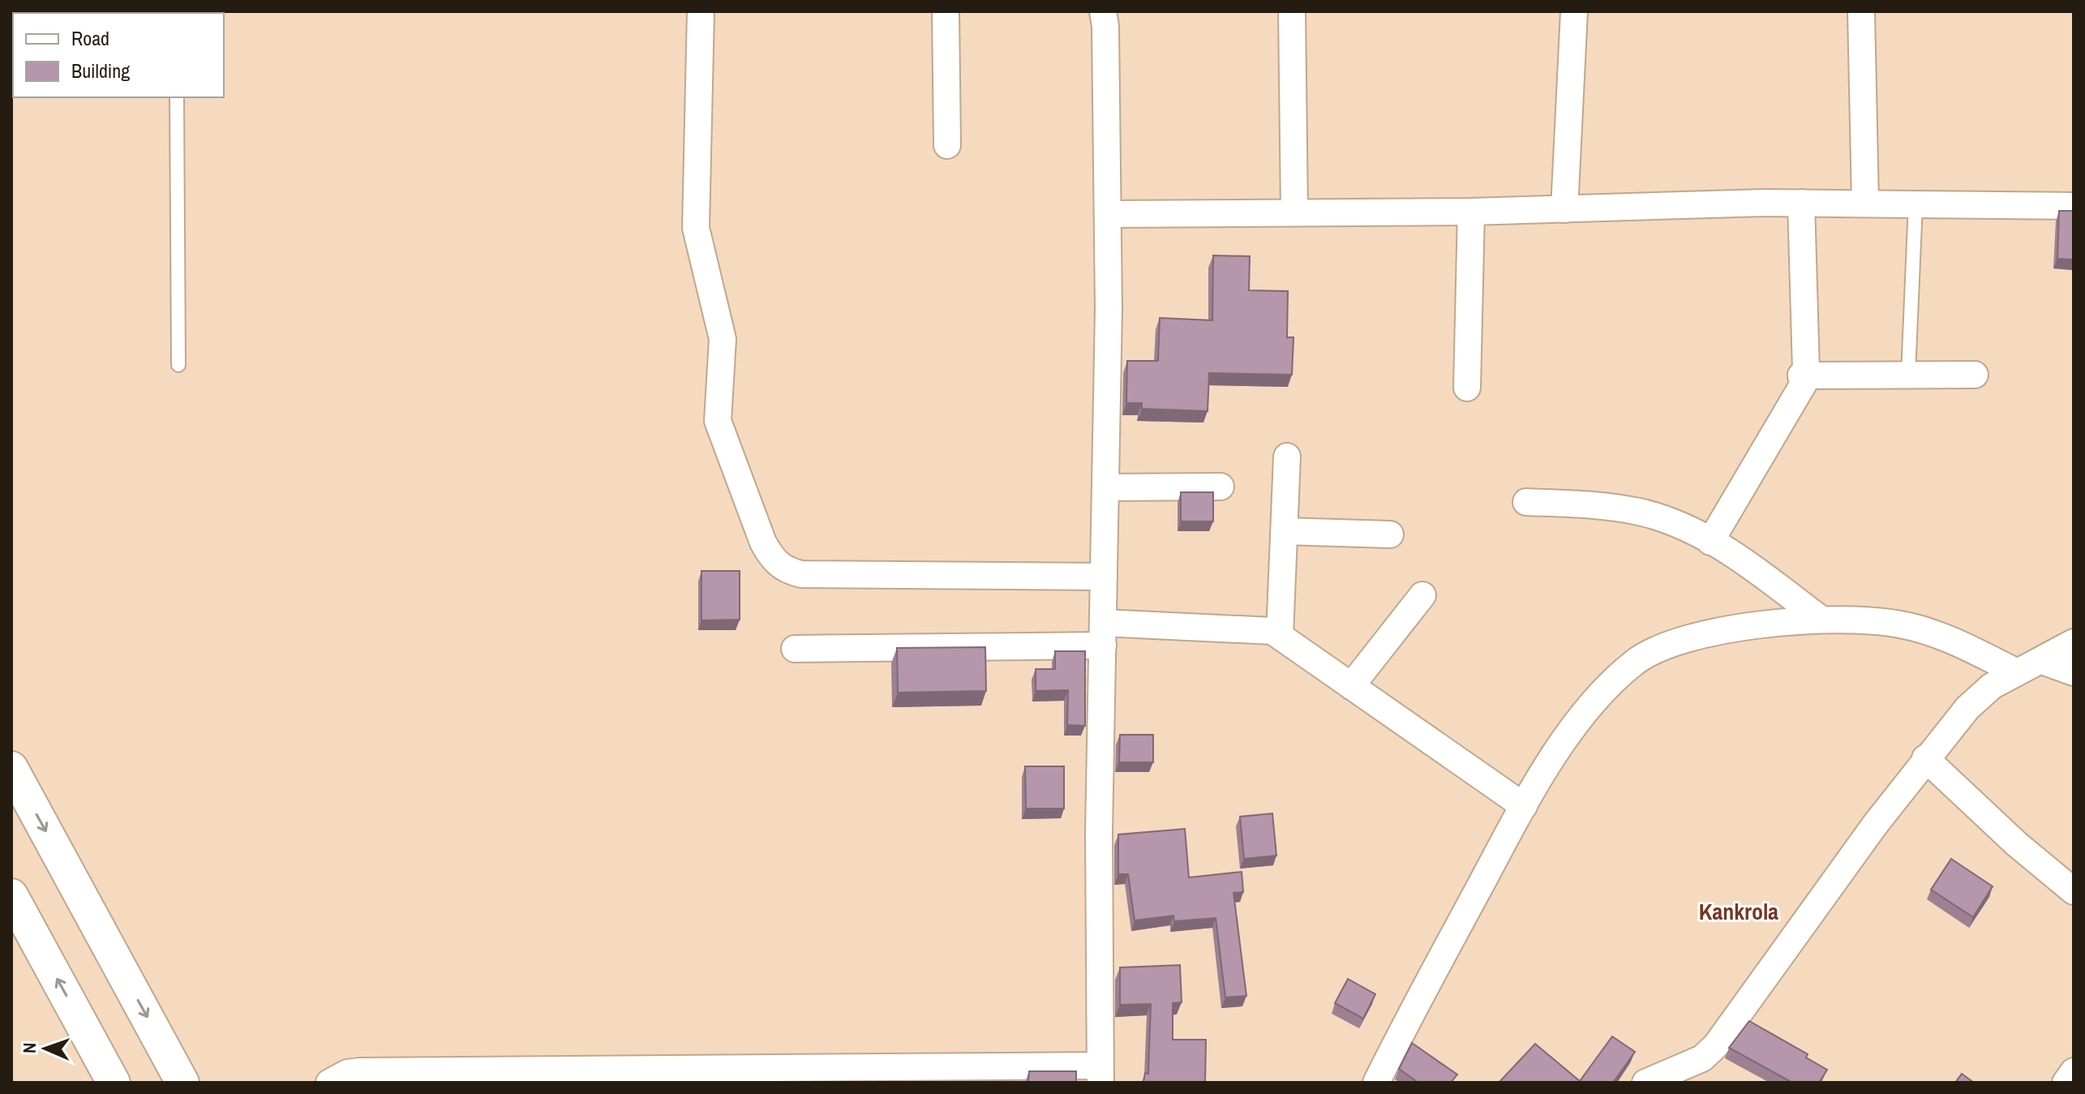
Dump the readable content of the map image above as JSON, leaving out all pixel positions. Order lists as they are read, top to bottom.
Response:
{
  "districts": ["Kankrola"],
  "legend": ["Road", "Building"],
  "north": "left"
}
